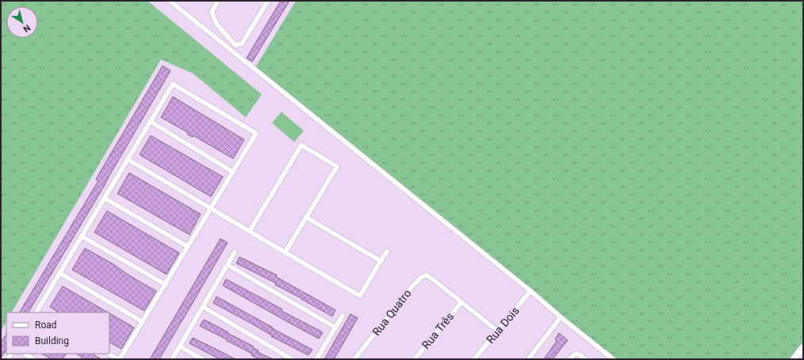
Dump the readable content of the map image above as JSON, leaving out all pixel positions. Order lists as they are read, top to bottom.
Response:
{
  "streets": {
    "street": ["Rua Quatro", "Rua Dois", "Rua Três"]
  },
  "crossings": [
    ["Rua Quatro", "Rua Três"]
  ],
  "legend": ["Road", "Building"],
  "north": "bottom right"
}
